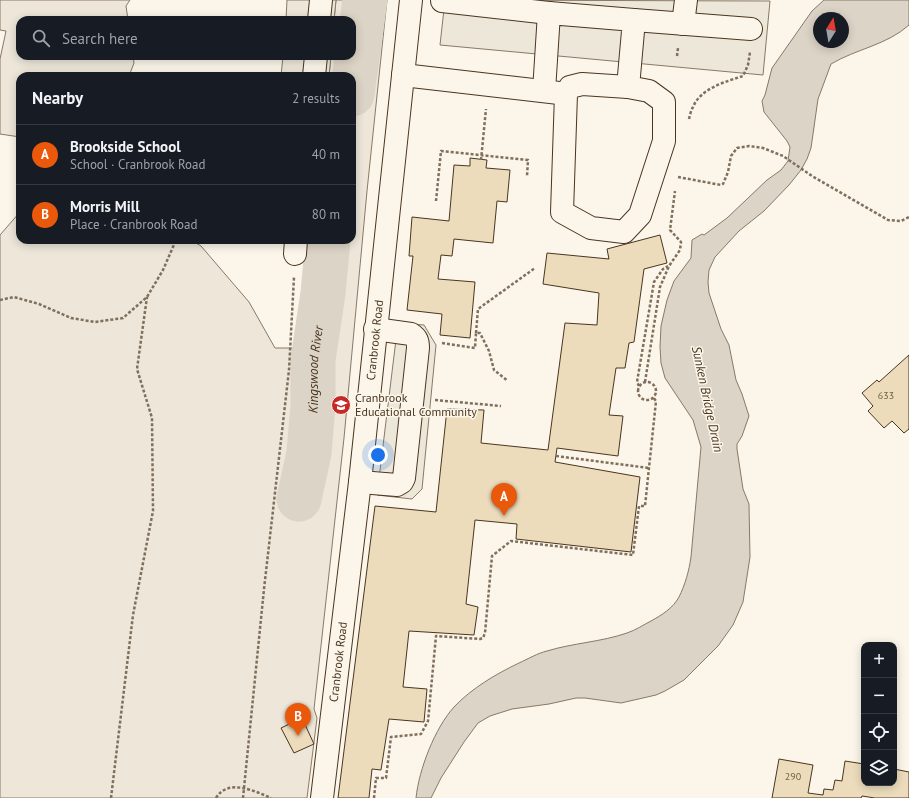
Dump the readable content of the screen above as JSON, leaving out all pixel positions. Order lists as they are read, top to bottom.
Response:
{
  "streets": {
    "street": ["Cranbrook Road"]
  },
  "water": ["Kingswood River", "Sunken Bridge Drain"],
  "places": {
    "school or university": ["Cranbrook Educational Community"]
  },
  "house_numbers": ["633", "290"],
  "north": "top",
  "page": {
    "search": "Search here",
    "heading": ["Nearby", "2 results"],
    "list": [
      {
        "mark": "A",
        "name": "Brookside School",
        "note": "School · Cranbrook Road",
        "value": "40 m"
      },
      {
        "mark": "B",
        "name": "Morris Mill",
        "note": "Place · Cranbrook Road",
        "value": "80 m"
      }
    ],
    "pins": ["A", "B"],
    "map_buttons": ["+", "−"]
  }
}
